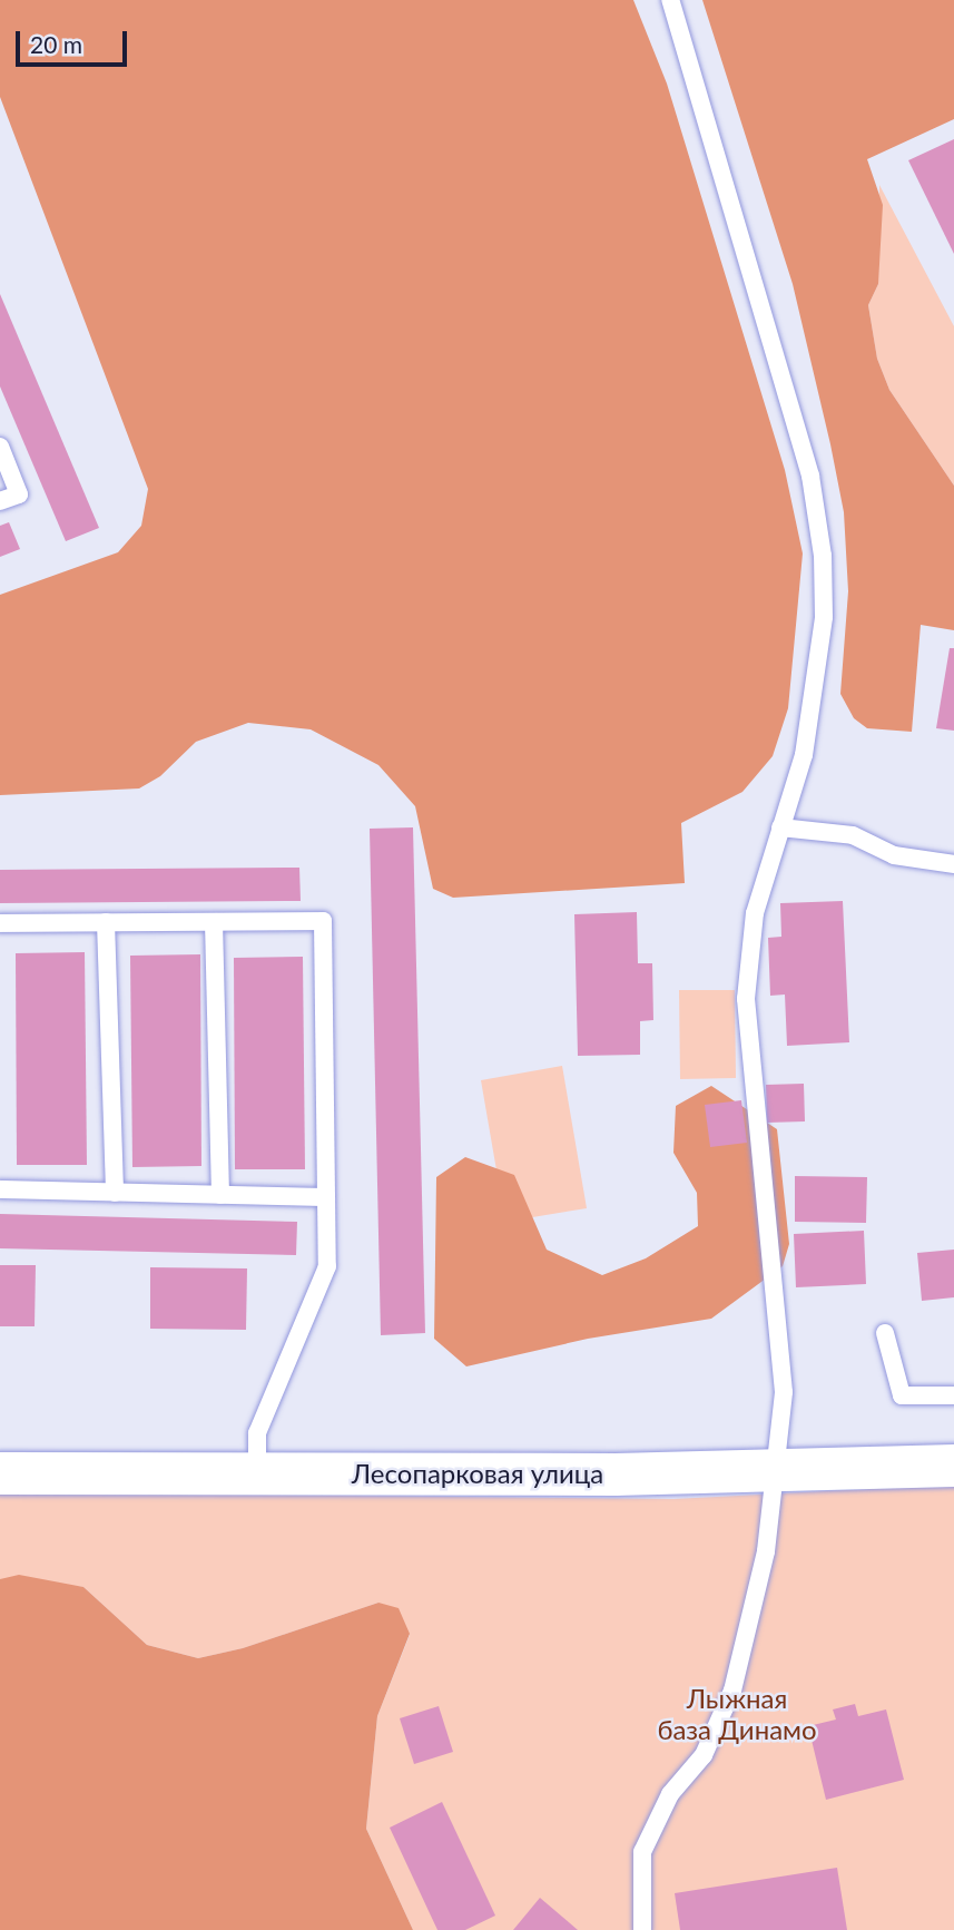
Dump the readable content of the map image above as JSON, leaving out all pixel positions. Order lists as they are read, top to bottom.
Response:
{
  "streets": {
    "street": ["Лесопарковая улица"]
  },
  "parks": ["Лыжная база Динамо"],
  "scale_bar": "20 m"
}
